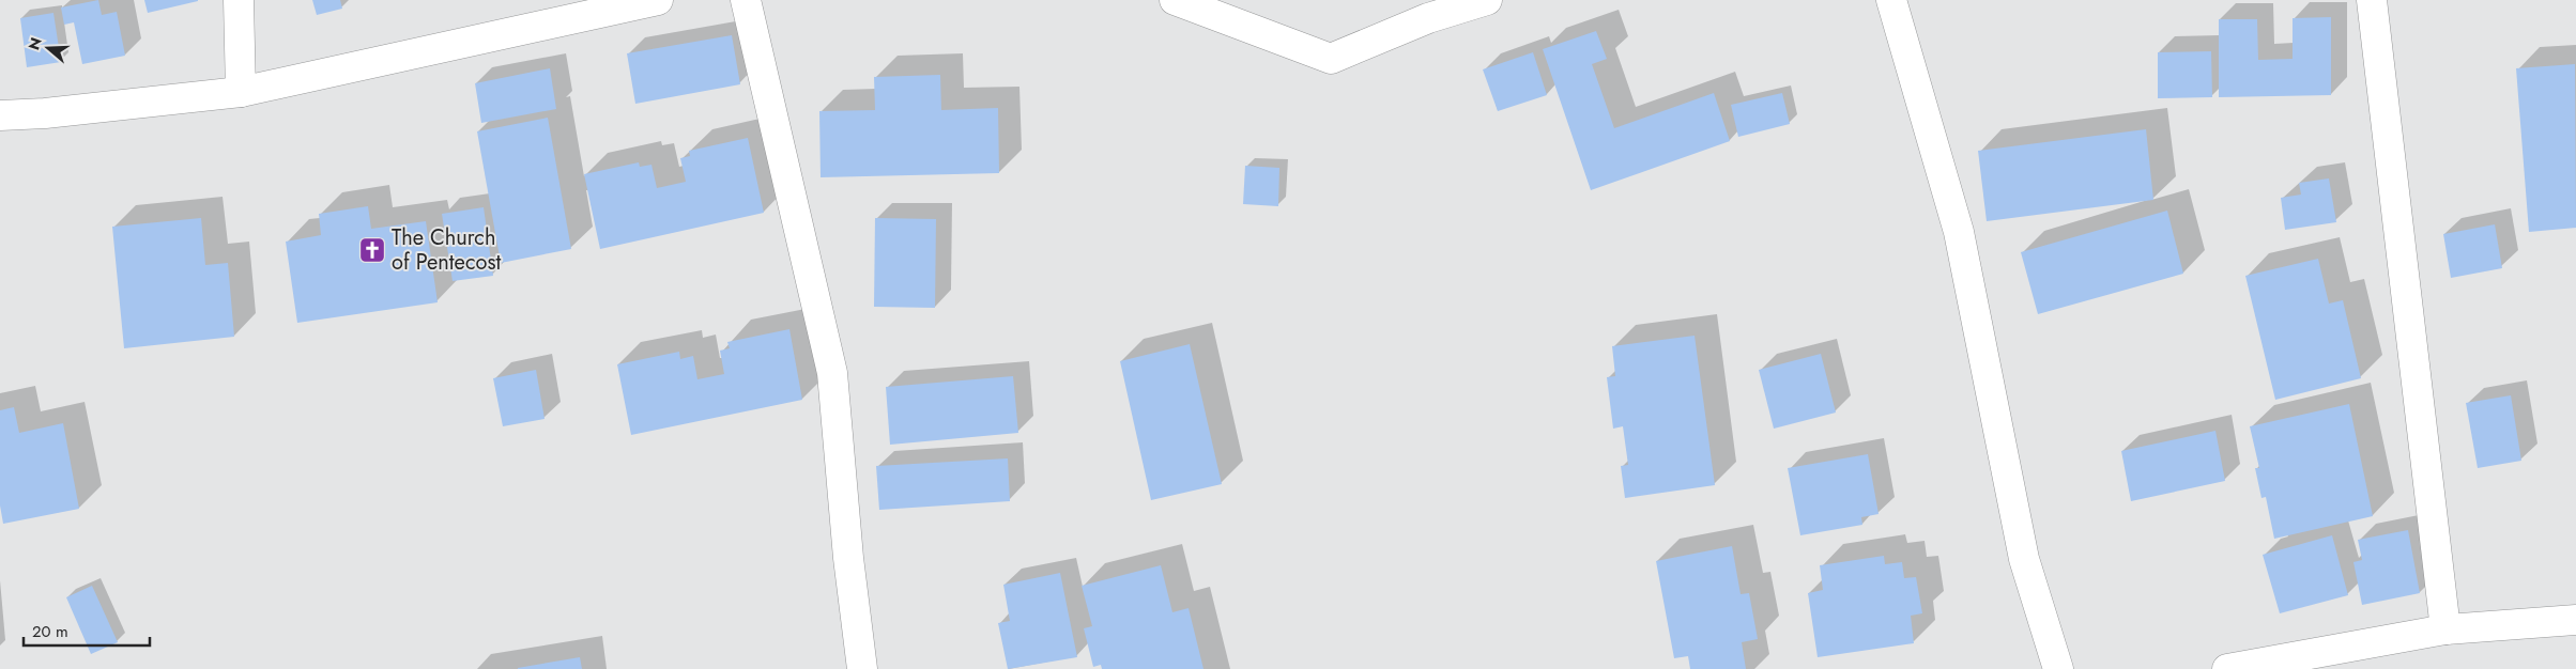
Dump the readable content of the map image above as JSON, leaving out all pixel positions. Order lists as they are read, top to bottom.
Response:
{
  "places": {
    "church": ["The Church of Pentecost"]
  },
  "scale_bar": "20 m",
  "north": "left"
}
